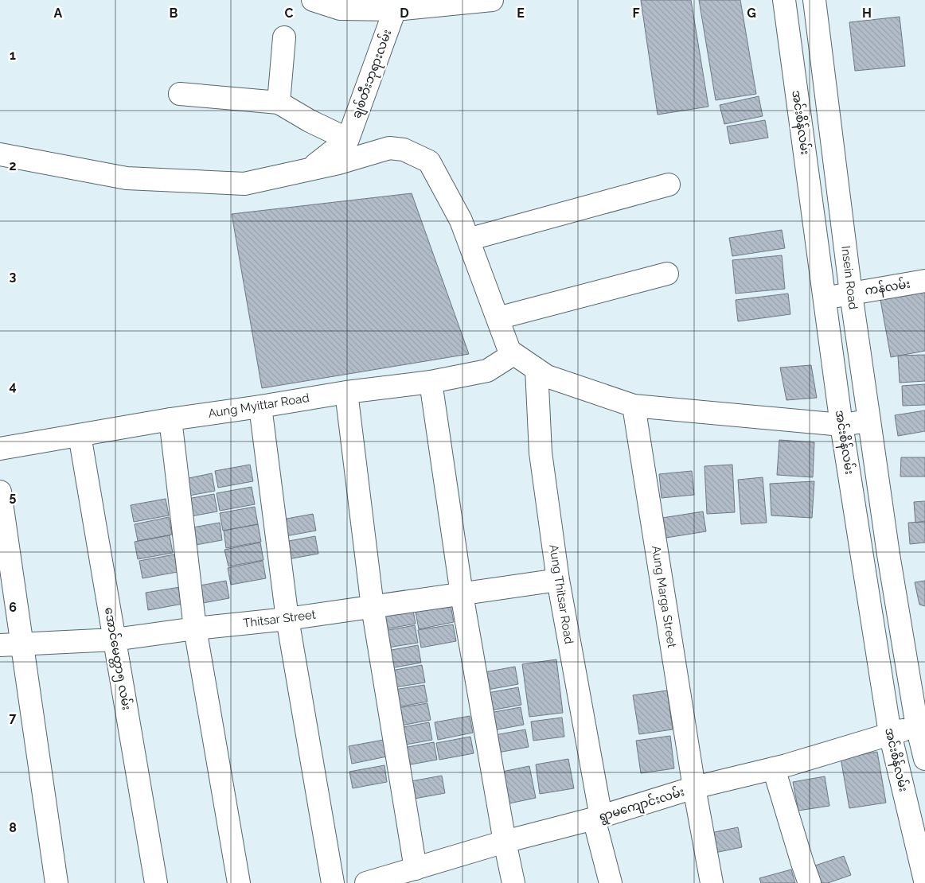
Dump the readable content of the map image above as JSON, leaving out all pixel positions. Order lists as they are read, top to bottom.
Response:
{
  "streets": {
    "street": [
      "ချစ်တီးဘုရားလမ်း",
      "အင်းစိန်လမ်း",
      "Insein Road",
      "ကန်လမ်း",
      "Aung Myittar Road",
      "Aung Thitsar Road",
      "Aung Marga Street",
      "Thitsar Street",
      "အောင်မေတ္တာ၅ လမ်း",
      "ရွာမကျောင်းလမ်း"
    ]
  },
  "crossings": [
    ["အင်းစိန်လမ်း", "ကန်လမ်း"],
    ["အင်းစိန်လမ်း", "ရွာမကျောင်းလမ်း"],
    ["Insein Road", "ကန်လမ်း"],
    ["Insein Road", "ရွာမကျောင်းလမ်း"],
    ["Aung Myittar Road", "အောင်မေတ္တာ၅ လမ်း"],
    ["Aung Thitsar Road", "Thitsar Street"],
    ["Aung Thitsar Road", "ရွာမကျောင်းလမ်း"],
    ["Aung Marga Street", "ရွာမကျောင်းလမ်း"],
    ["Thitsar Street", "အောင်မေတ္တာ၅ လမ်း"]
  ],
  "grid": {
    "columns": [
      "A",
      "B",
      "C",
      "D",
      "E",
      "F",
      "G",
      "H"
    ],
    "rows": [
      "1",
      "2",
      "3",
      "4",
      "5",
      "6",
      "7",
      "8"
    ]
  }
}
